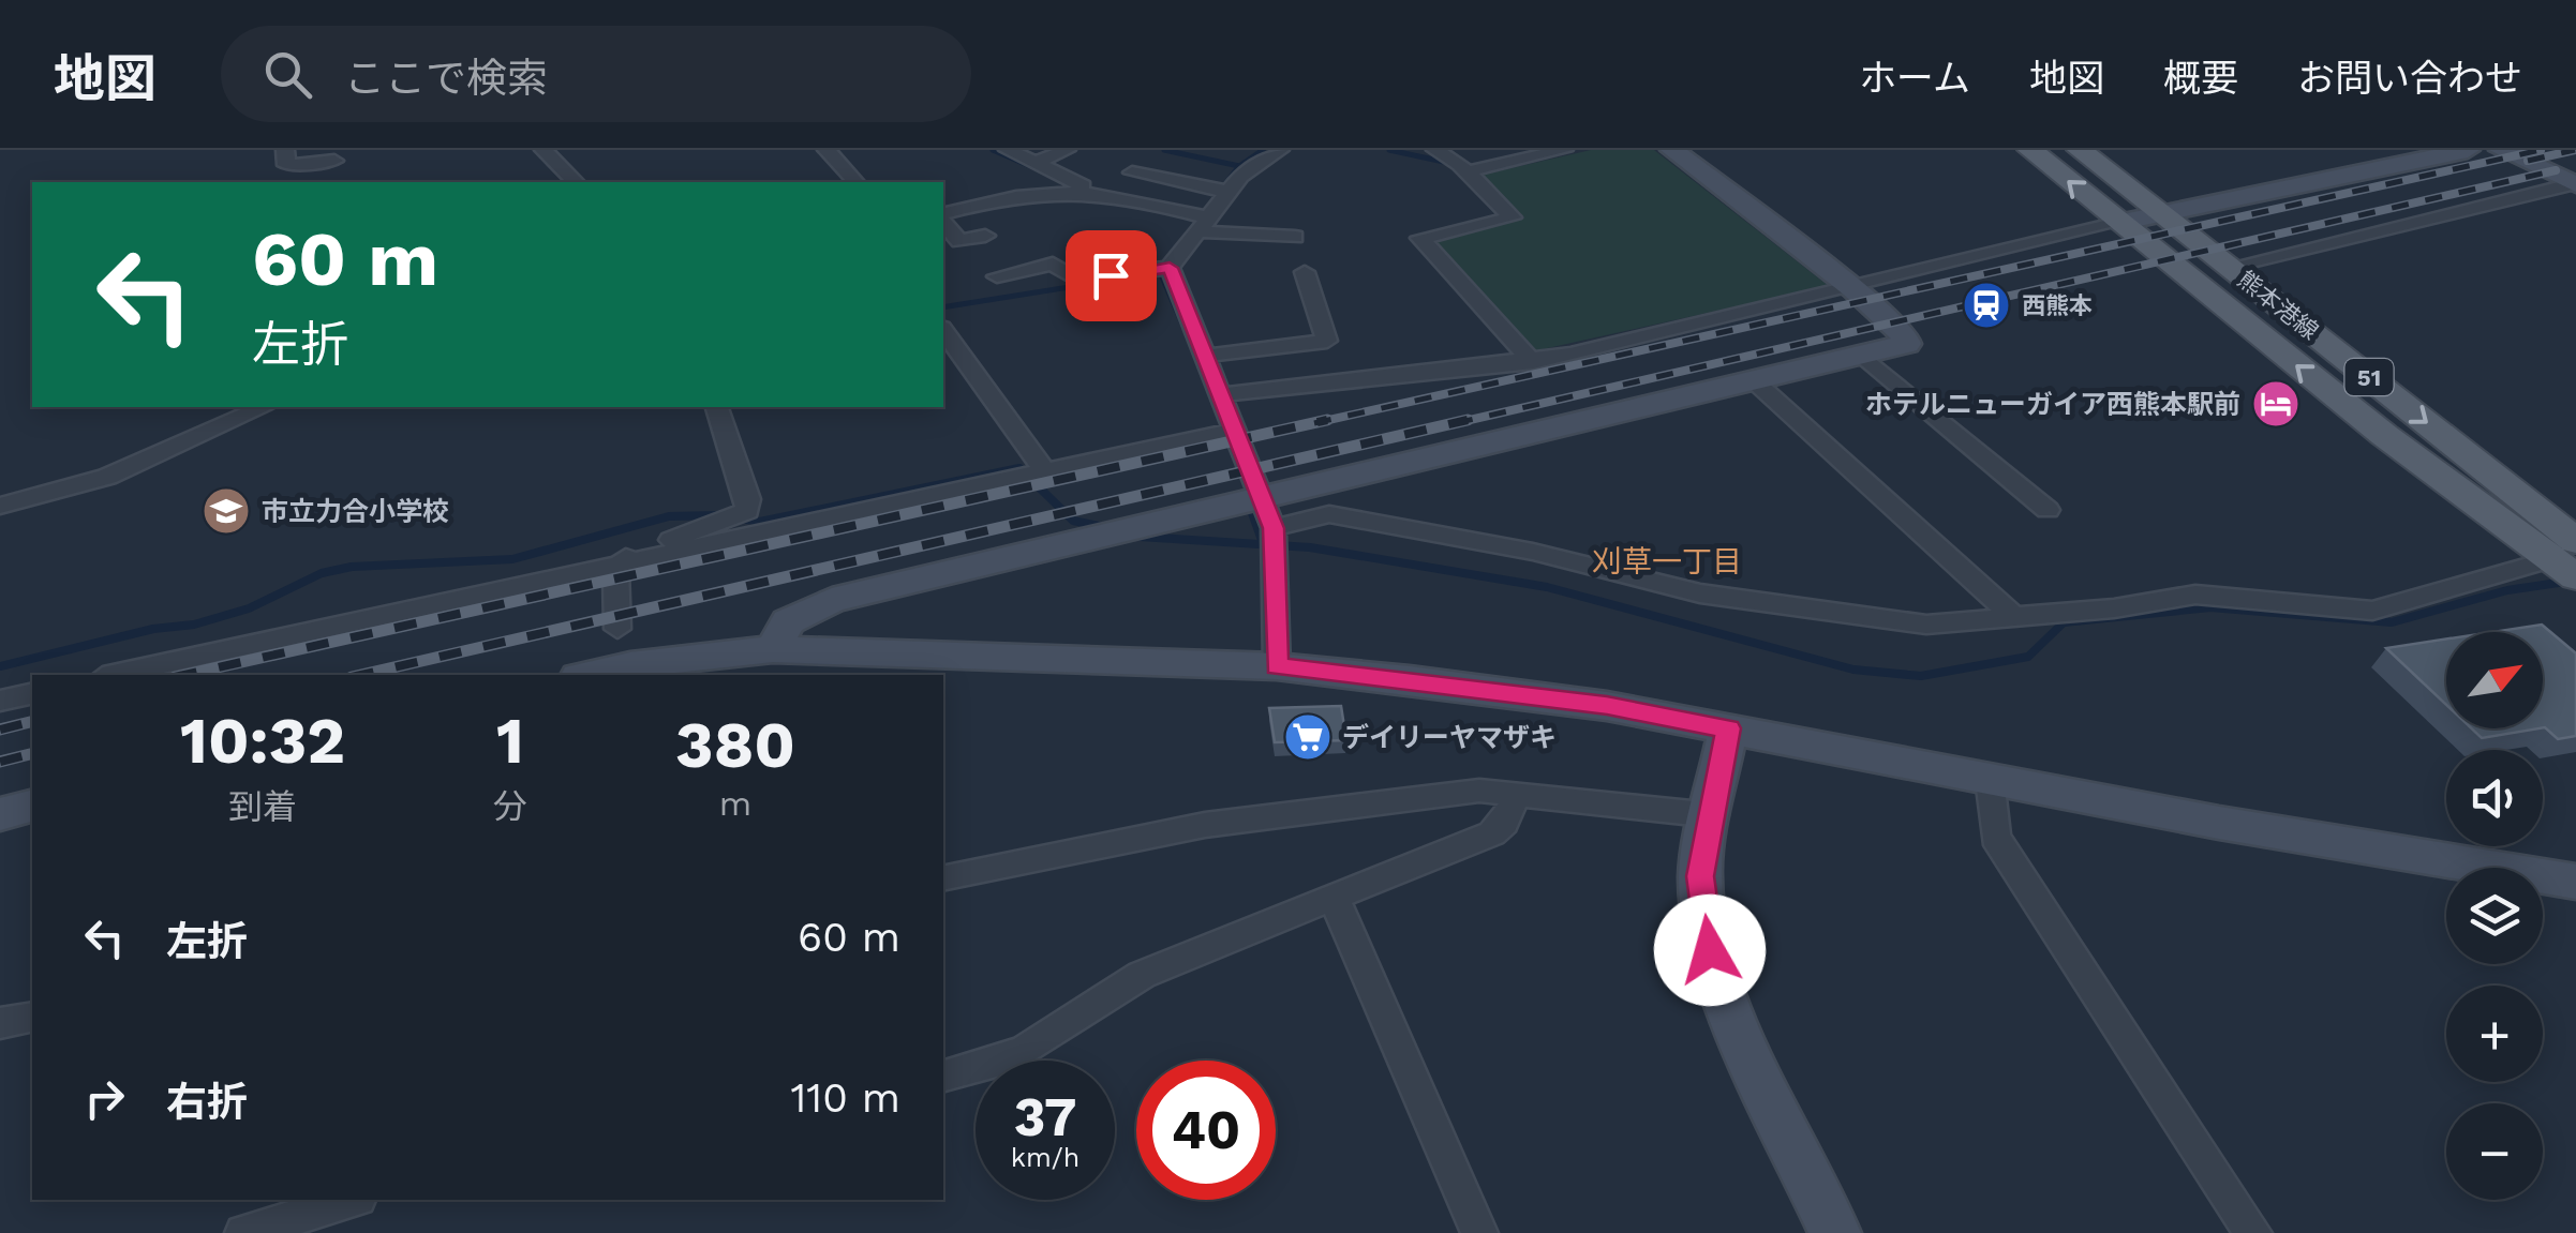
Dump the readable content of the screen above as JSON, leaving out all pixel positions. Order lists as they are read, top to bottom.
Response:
{
  "streets": {
    "main road": ["熊本港線", "51"]
  },
  "districts": ["刈草一丁目"],
  "places": {
    "station": ["西熊本"],
    "hotel": ["ホテルニューガイア西熊本駅前"],
    "school or university": ["市立力合小学校"],
    "supermarket": ["デイリーヤマザキ"]
  },
  "north": "top right",
  "page": {
    "header": "地図",
    "search": "ここで検索",
    "nav": [
      "ホーム",
      "地図",
      "概要",
      "お問い合わせ"
    ],
    "turn": ["60 m", "左折"],
    "map_buttons": ["+", "−"],
    "eta": [
      "10:32",
      "到着",
      "1",
      "分",
      "380",
      "m"
    ],
    "list": [
      {
        "name": "左折",
        "value": "60 m"
      },
      {
        "name": "右折",
        "value": "110 m"
      }
    ],
    "speed": "37 km/h",
    "limit": "40"
  }
}
